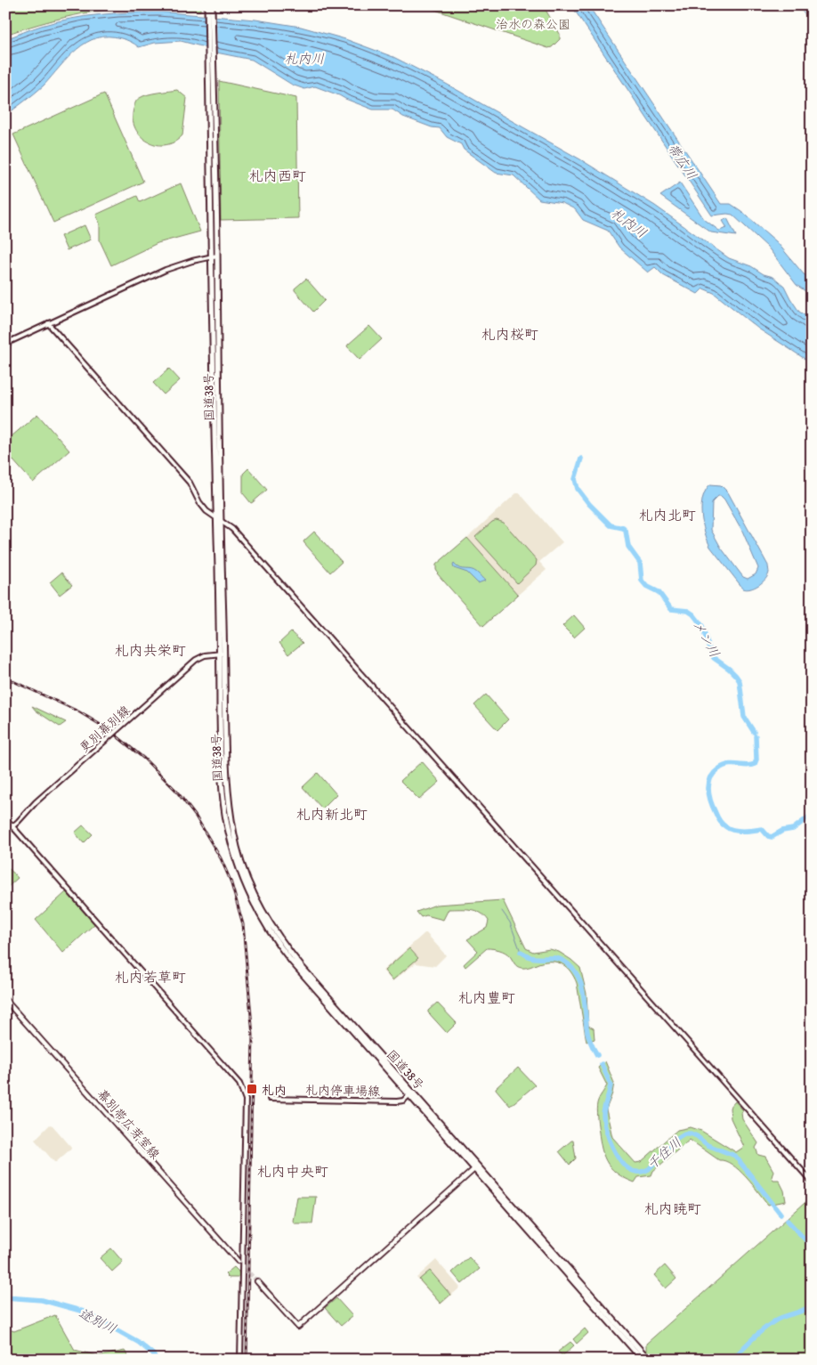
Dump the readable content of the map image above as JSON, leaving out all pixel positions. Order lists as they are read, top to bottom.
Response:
{
  "streets": {
    "highway": ["国道38号"],
    "main road": ["幕別帯広芽室線"],
    "street": ["更別幕別線", "札内停車場線"]
  },
  "crossings": [
    ["国道38号", "更別幕別線"],
    ["国道38号", "札内停車場線"]
  ],
  "districts": [
    "札内西町",
    "札内桜町",
    "札内北町",
    "札内共栄町",
    "札内新北町",
    "札内若草町",
    "札内豊町",
    "札内中央町",
    "札内暁町"
  ],
  "water": [
    "札内川",
    "帯広川",
    "メン川",
    "千住川",
    "途別川"
  ],
  "parks": ["治水の森公園"],
  "places": {
    "transit": ["札内"]
  }
}
